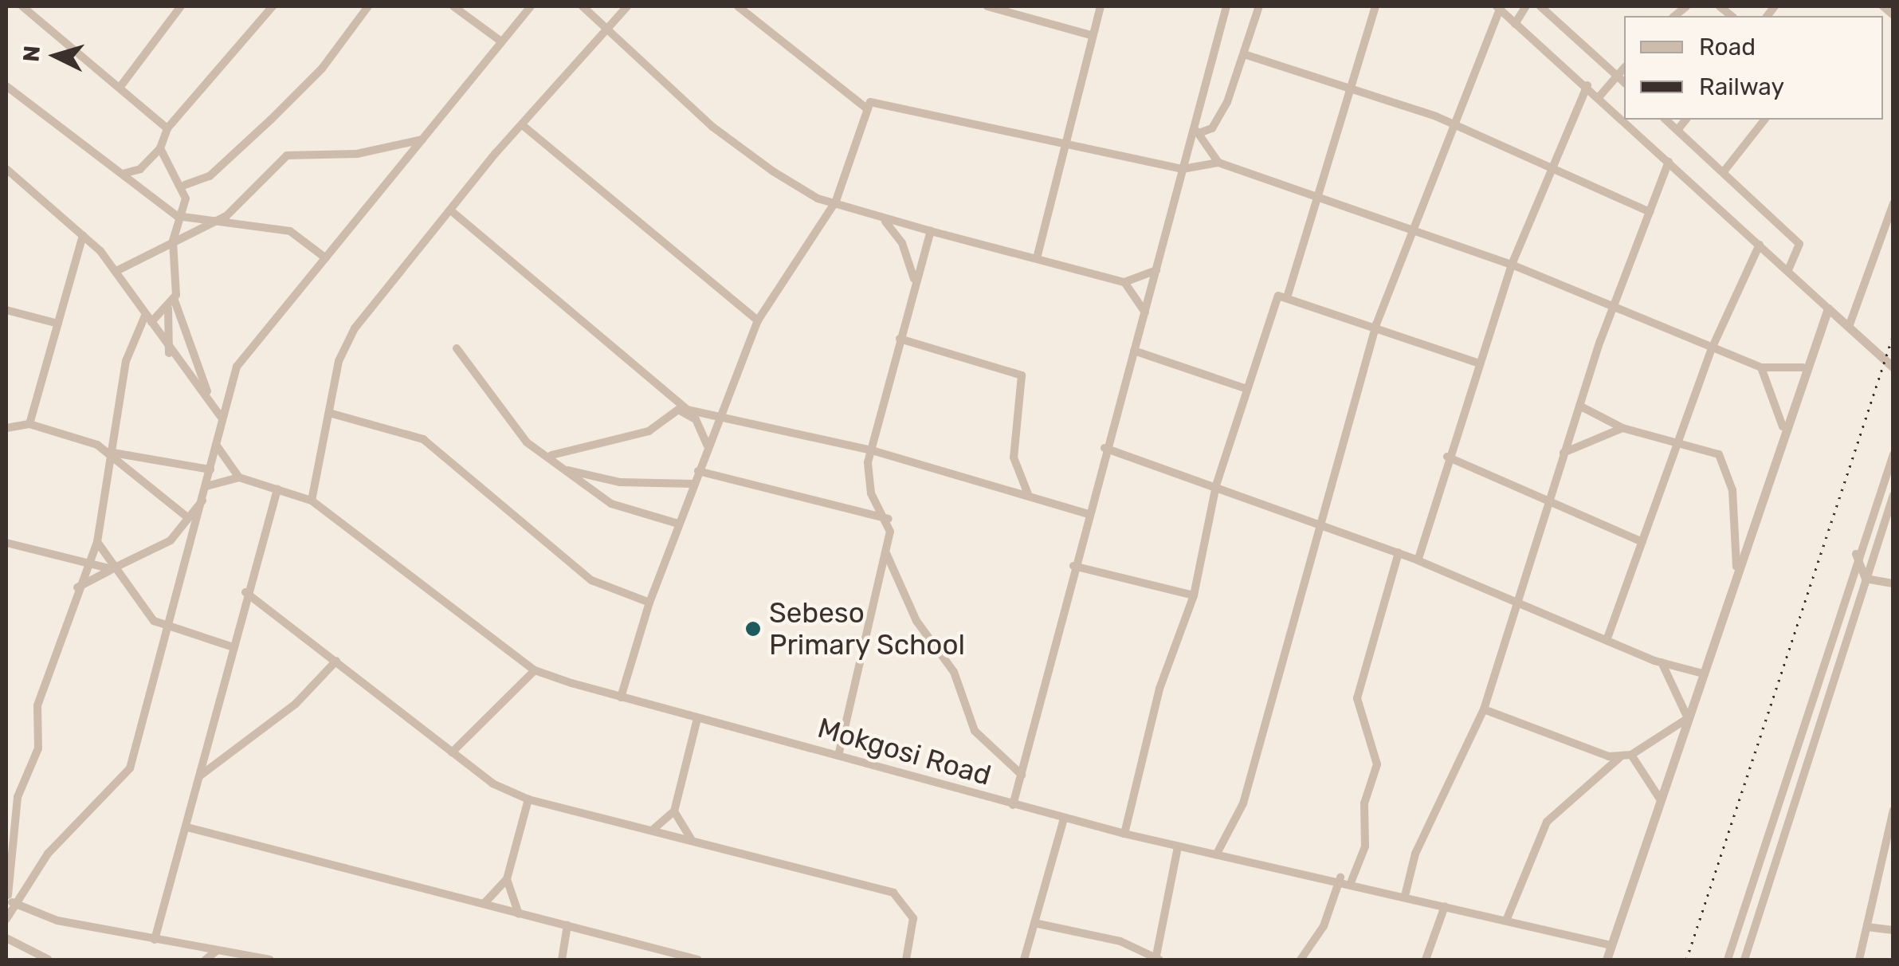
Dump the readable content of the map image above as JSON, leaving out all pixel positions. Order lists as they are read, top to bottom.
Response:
{
  "streets": {
    "street": ["Mokgosi Road"]
  },
  "places": ["Sebeso Primary School"],
  "legend": ["Road", "Railway"],
  "north": "left"
}
